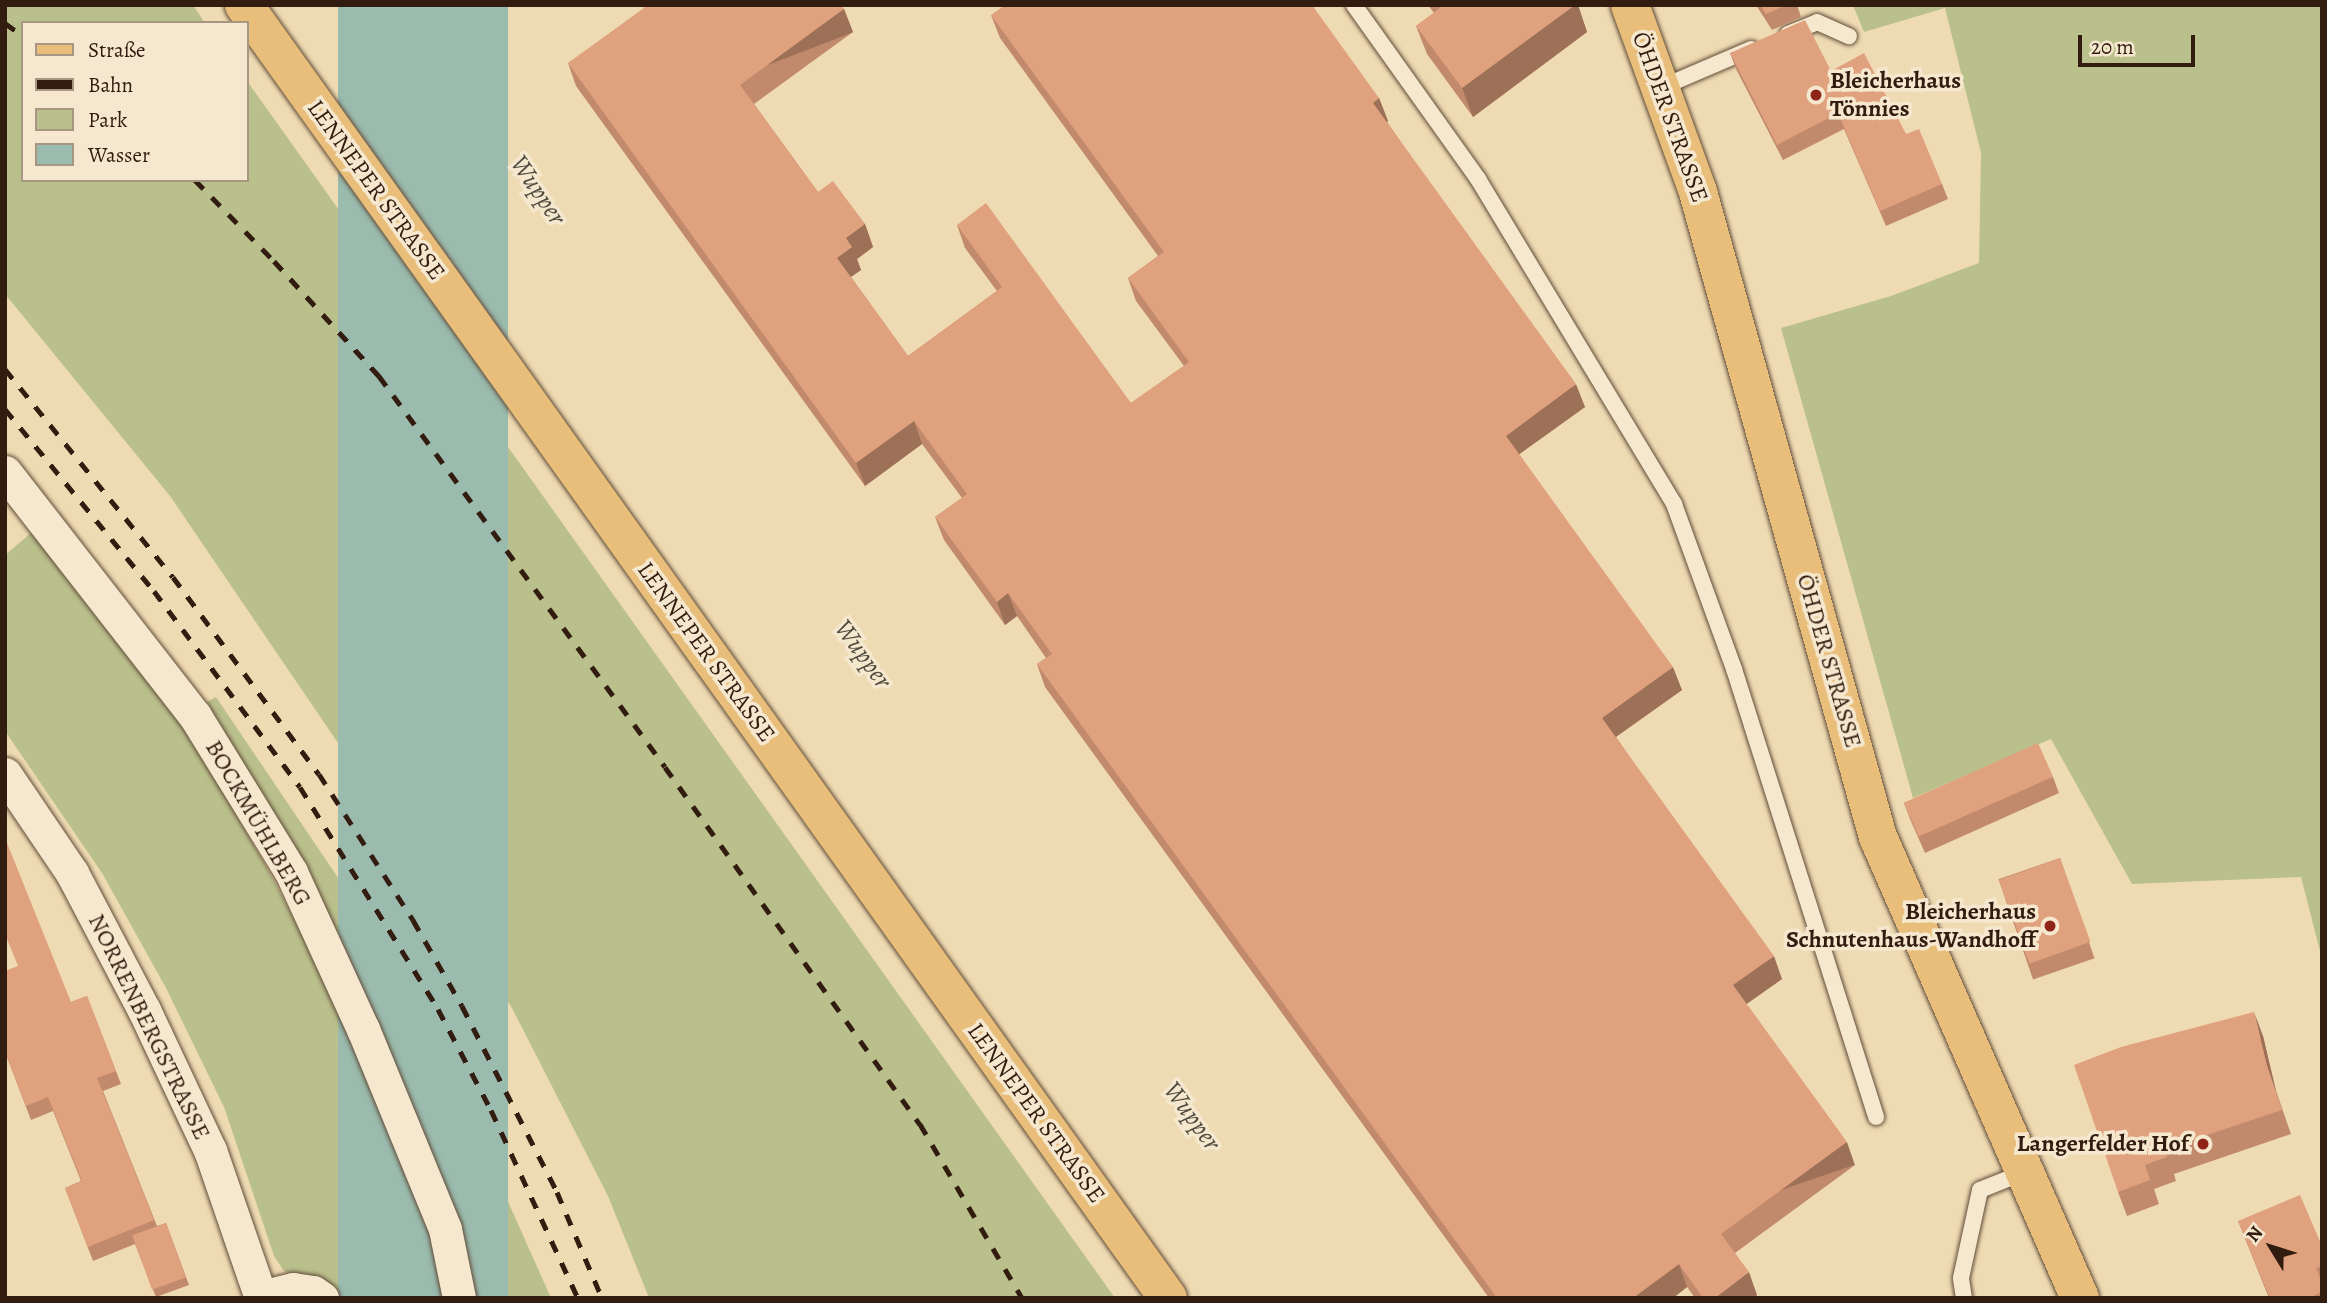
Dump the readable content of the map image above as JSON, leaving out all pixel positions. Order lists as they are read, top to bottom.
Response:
{
  "streets": {
    "main road": ["ÖHDER STRASSE", "LENNEPER STRASSE"],
    "street": ["BOCKMÜHLBERG", "NORRENBERGSTRASSE"]
  },
  "water": ["Wupper"],
  "places": ["Bleicherhaus Tönnies", "Bleicherhaus Schnutenhaus-Wandhoff", "Langerfelder Hof"],
  "legend": [
    "Straße",
    "Bahn",
    "Park",
    "Wasser"
  ],
  "scale_bar": "20 m",
  "north": "top left"
}
